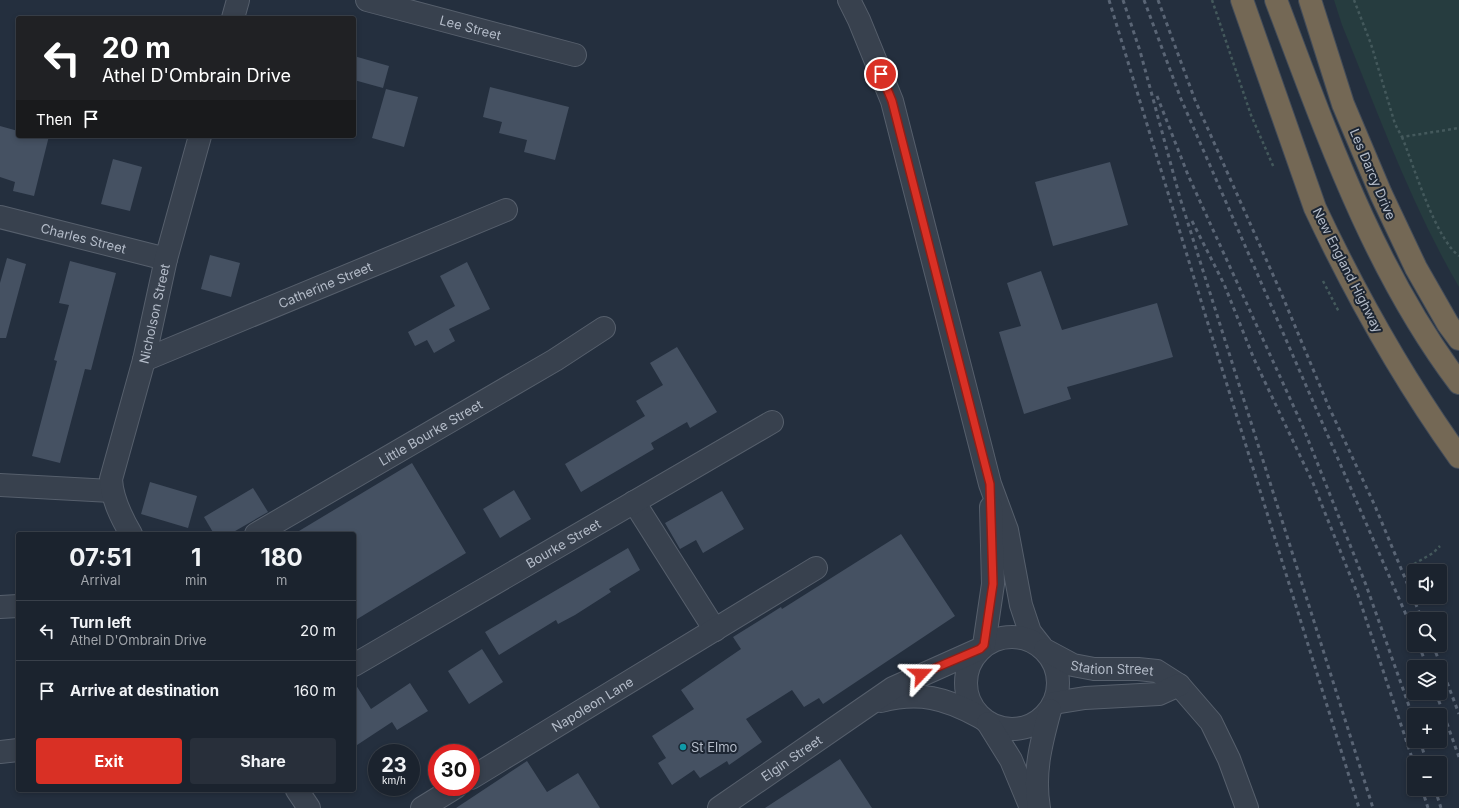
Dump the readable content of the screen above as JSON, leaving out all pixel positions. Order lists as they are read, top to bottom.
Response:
{
  "streets": {
    "highway": ["Les Darcy Drive", "New England Highway"],
    "street": [
      "Lee Street",
      "Charles Street",
      "Catherine Street",
      "Nicholson Street",
      "Little Bourke Street",
      "Bourke Street",
      "Station Street",
      "Napoleon Lane",
      "Elgin Street"
    ]
  },
  "crossings": [
    ["Charles Street", "Nicholson Street"],
    ["Catherine Street", "Nicholson Street"],
    ["Station Street", "Elgin Street"]
  ],
  "places": ["St Elmo"],
  "page": {
    "turn": ["20 m", "Athel D'Ombrain Drive"],
    "then": "Then",
    "eta": [
      "07:51",
      "Arrival",
      "1",
      "min",
      "180",
      "m"
    ],
    "map_buttons": ["+", "−"],
    "list": [
      {
        "name": "Turn left",
        "note": "Athel D'Ombrain Drive",
        "value": "20 m"
      },
      {
        "name": "Arrive at destination",
        "value": "160 m"
      }
    ],
    "buttons": ["Exit", "Share"],
    "speed": "23 km/h",
    "limit": "30"
  }
}
